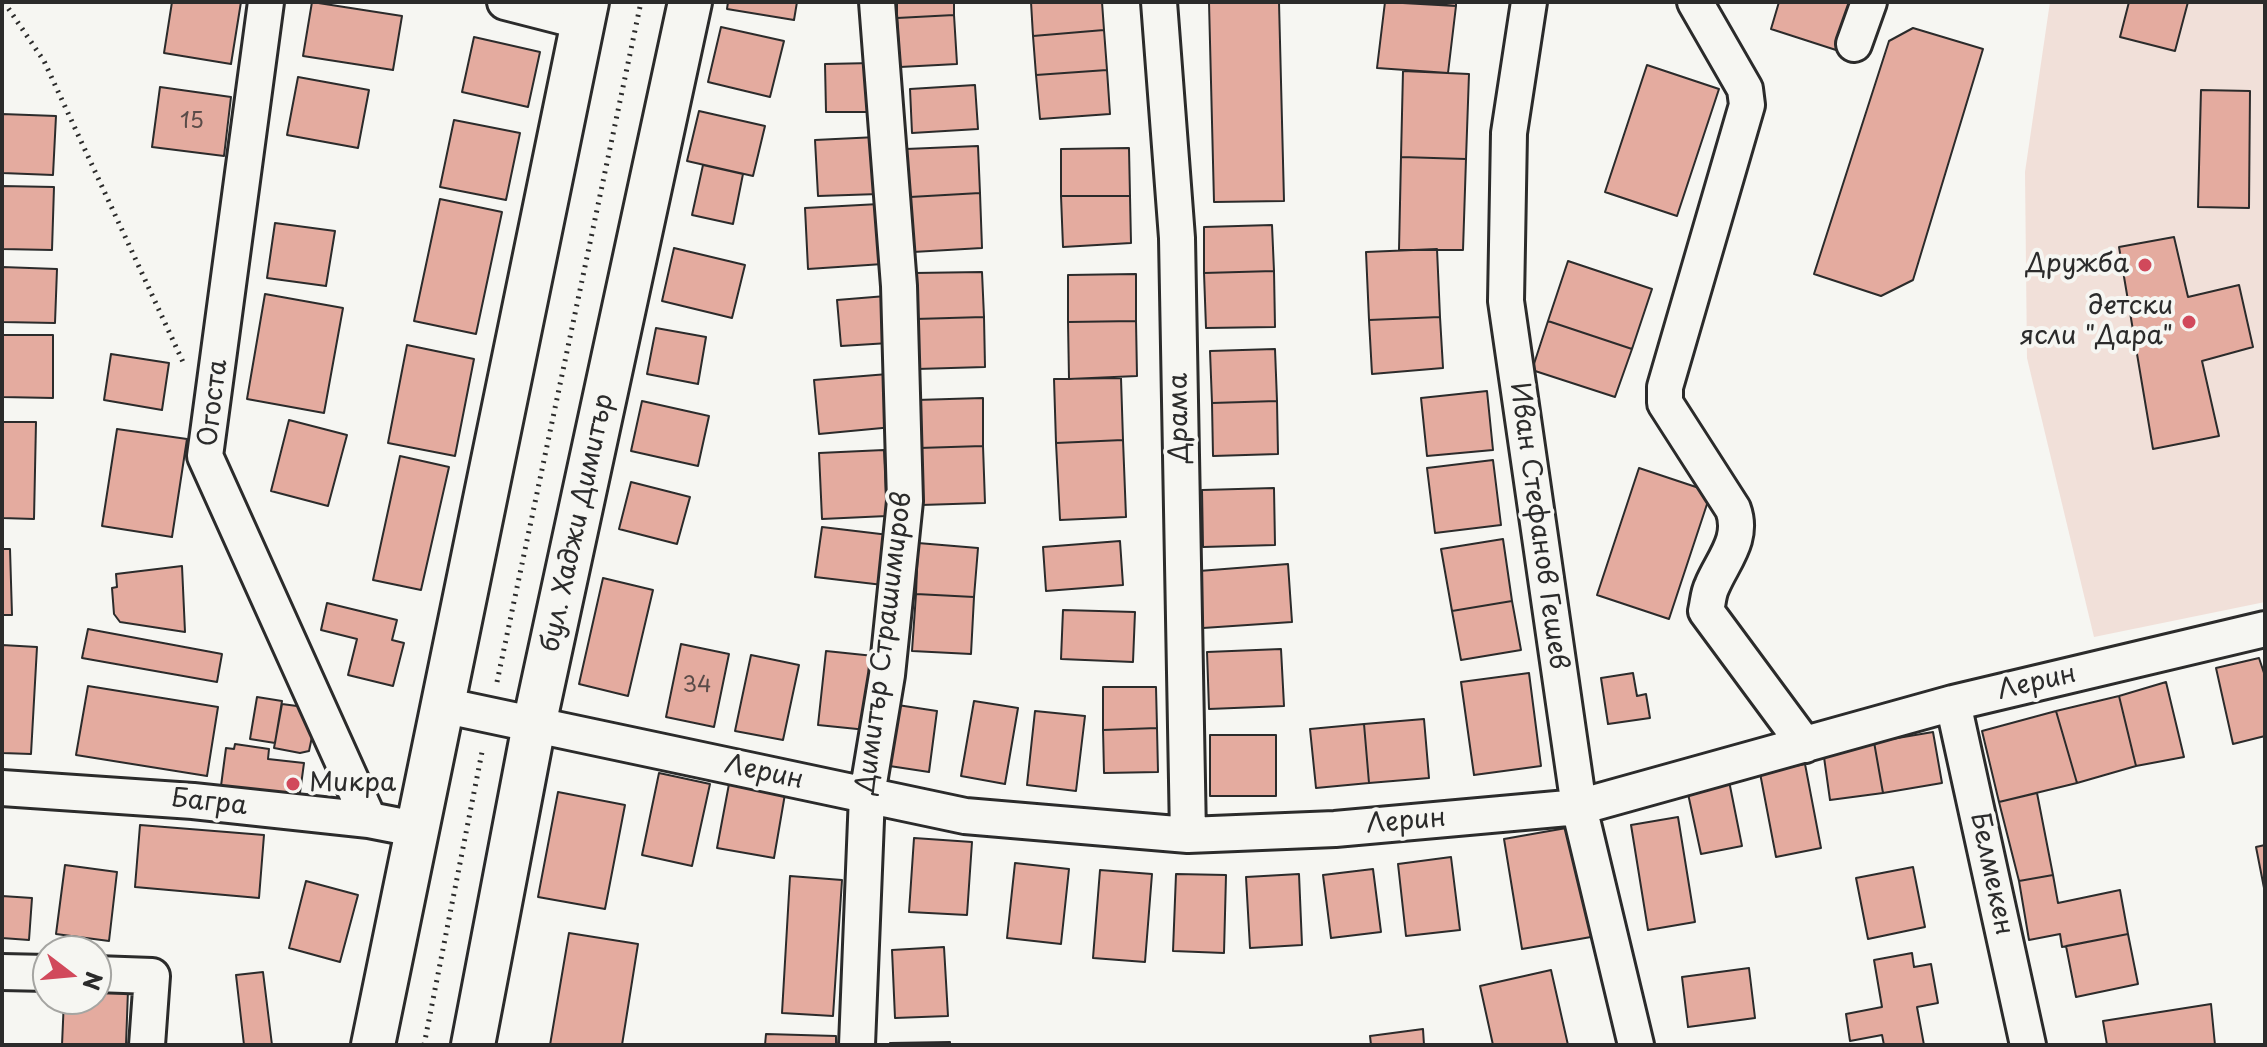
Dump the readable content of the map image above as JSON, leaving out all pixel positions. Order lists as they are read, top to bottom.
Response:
{
  "streets": {
    "main road": ["бул. Хаджи Димитър"],
    "street": [
      "Огоста",
      "Драма",
      "Иван Стефанов Гешев",
      "Димитър Страшимиров",
      "Лерин",
      "Багра",
      "Белмекен"
    ]
  },
  "crossings": [
    ["Огоста", "Багра"],
    ["Драма", "Лерин"],
    ["бул. Хаджи Димитър", "Лерин"],
    ["Иван Стефанов Гешев", "Лерин"],
    ["Димитър Страшимиров", "Лерин"],
    ["Лерин", "Белмекен"]
  ],
  "places": ["Дружба", "детски ясли \"Дара\"", "Микра"],
  "house_numbers": ["15", "34"],
  "north": "right"
}
